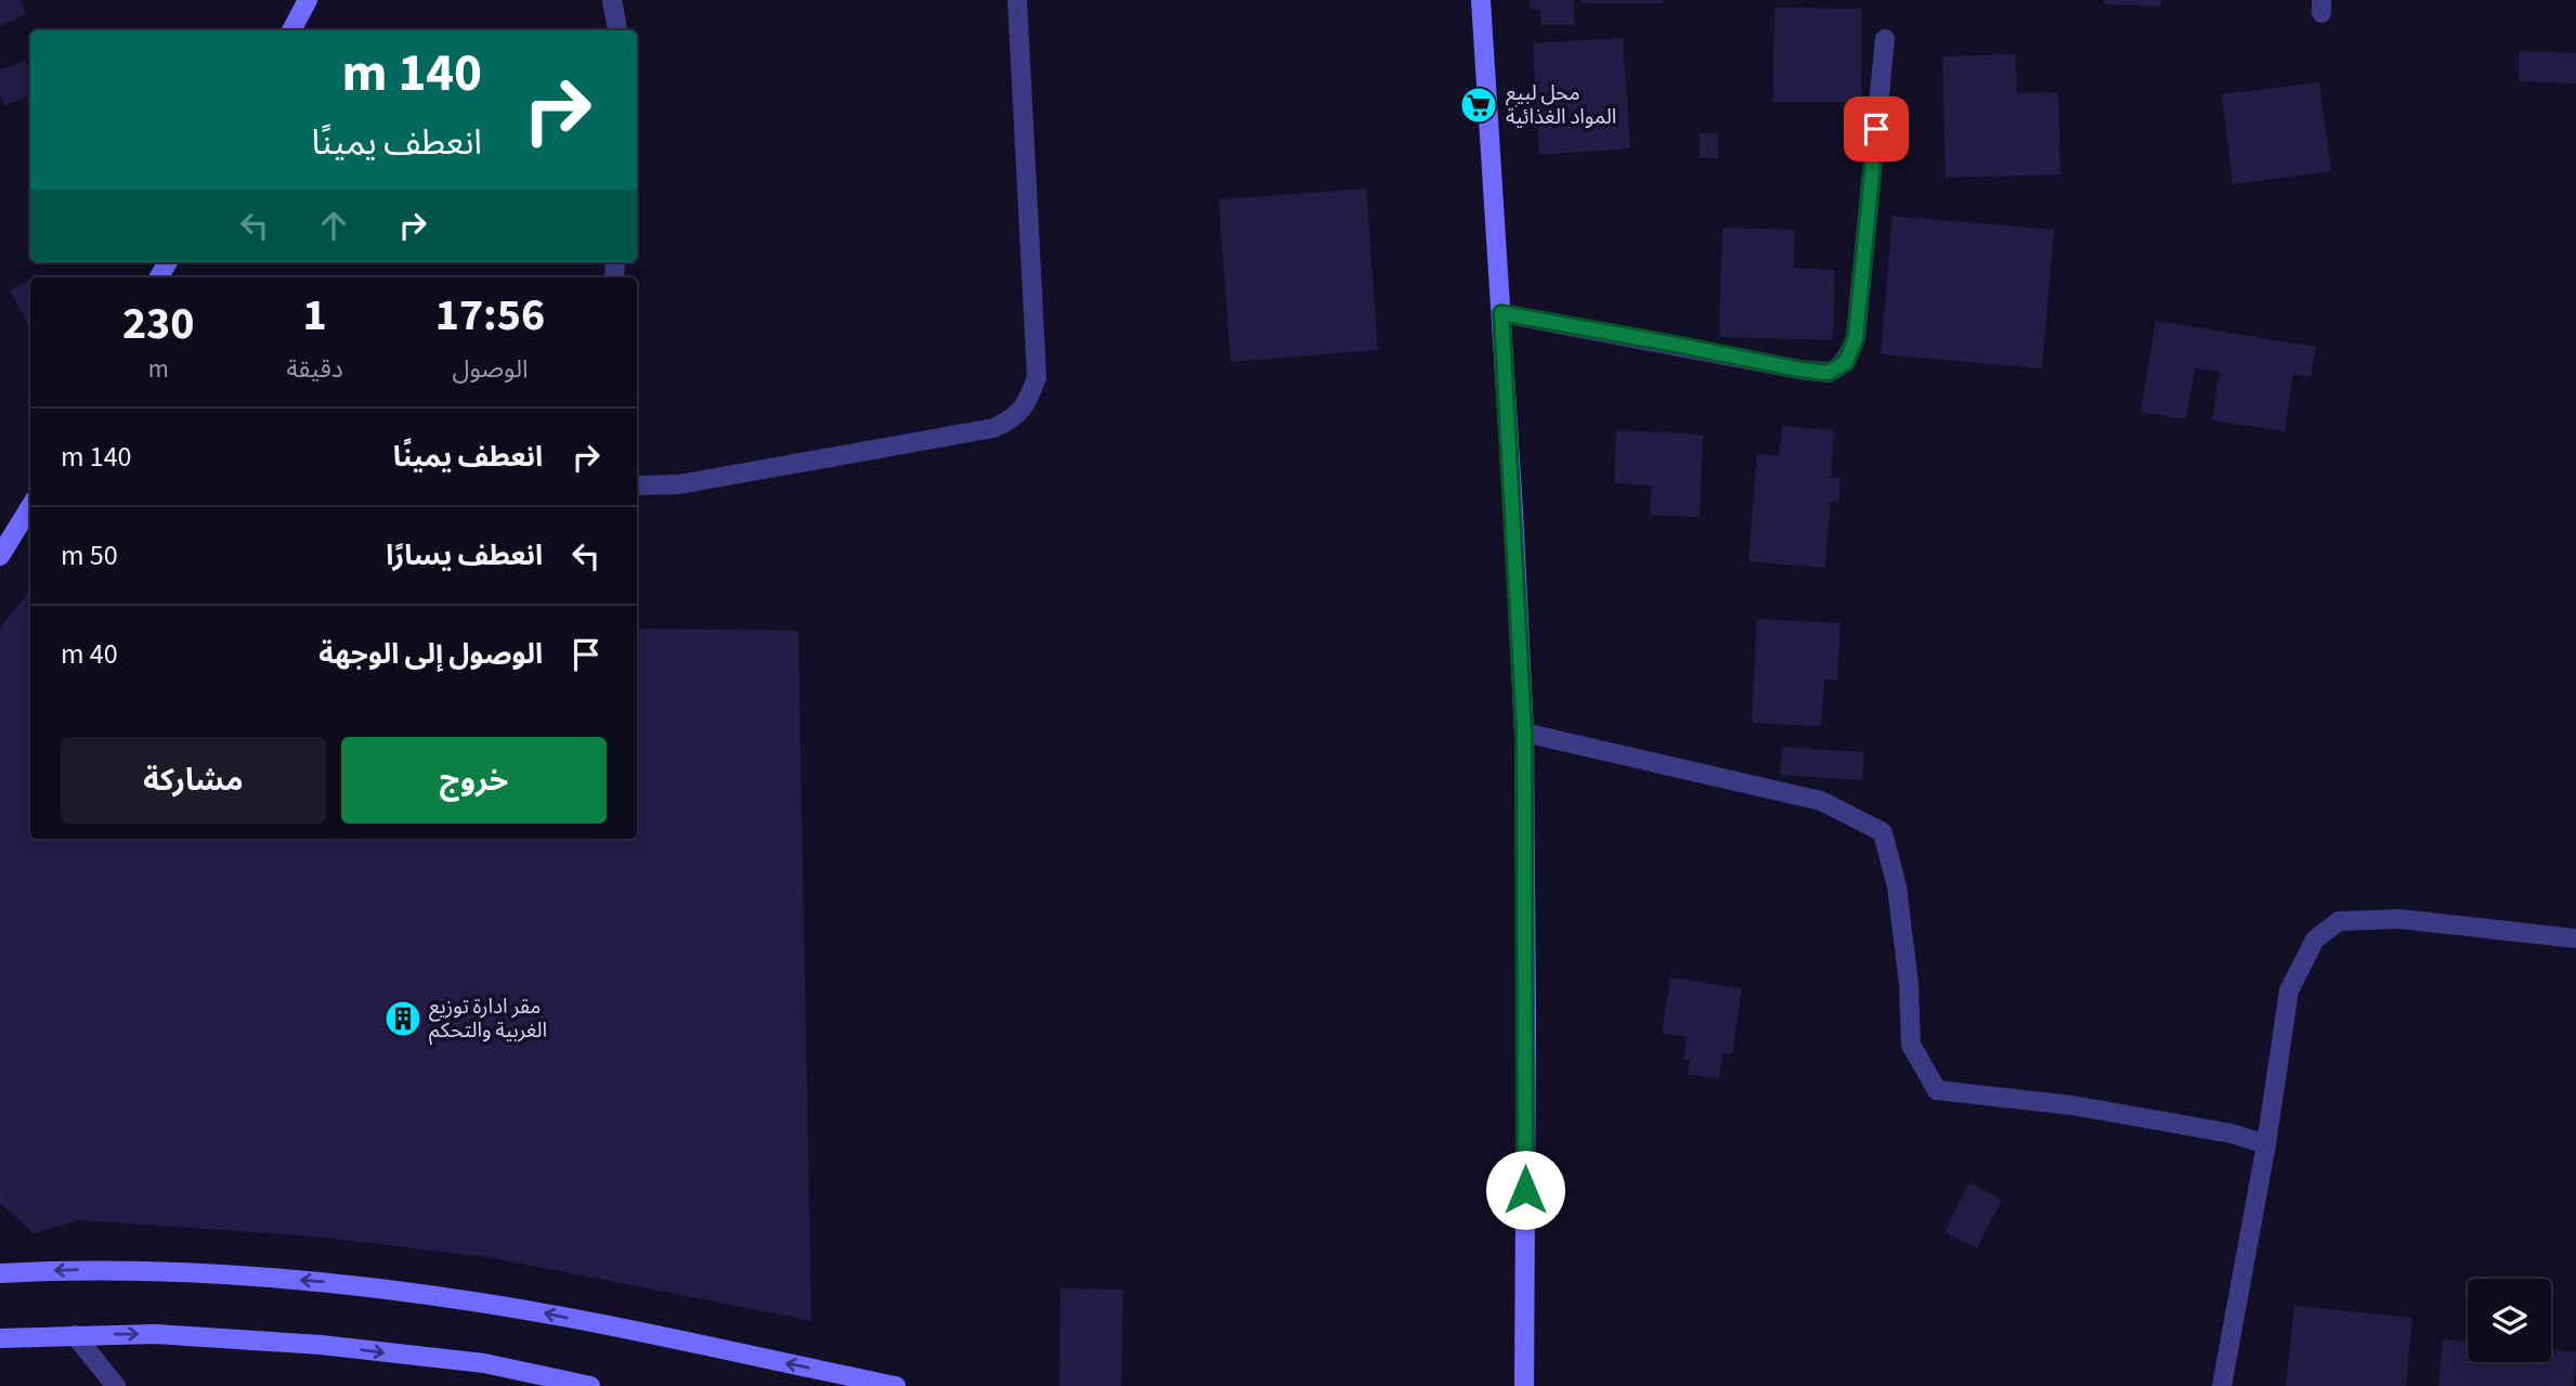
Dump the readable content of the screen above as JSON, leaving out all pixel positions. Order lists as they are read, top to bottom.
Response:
{
  "places": {
    "supermarket": ["محل لبيع المواد الغذائية"],
    "building": ["مقر ادارة توزيع الغربية والتحكم"]
  },
  "page": {
    "turn": ["140 m", "انعطف يمينًا"],
    "eta": [
      "17:56",
      "الوصول",
      "1",
      "دقيقة",
      "230",
      "m"
    ],
    "list": [
      {
        "name": "انعطف يمينًا",
        "value": "140 m"
      },
      {
        "name": "انعطف يسارًا",
        "value": "50 m"
      },
      {
        "name": "الوصول إلى الوجهة",
        "value": "40 m"
      }
    ],
    "buttons": ["خروج", "مشاركة"]
  }
}
